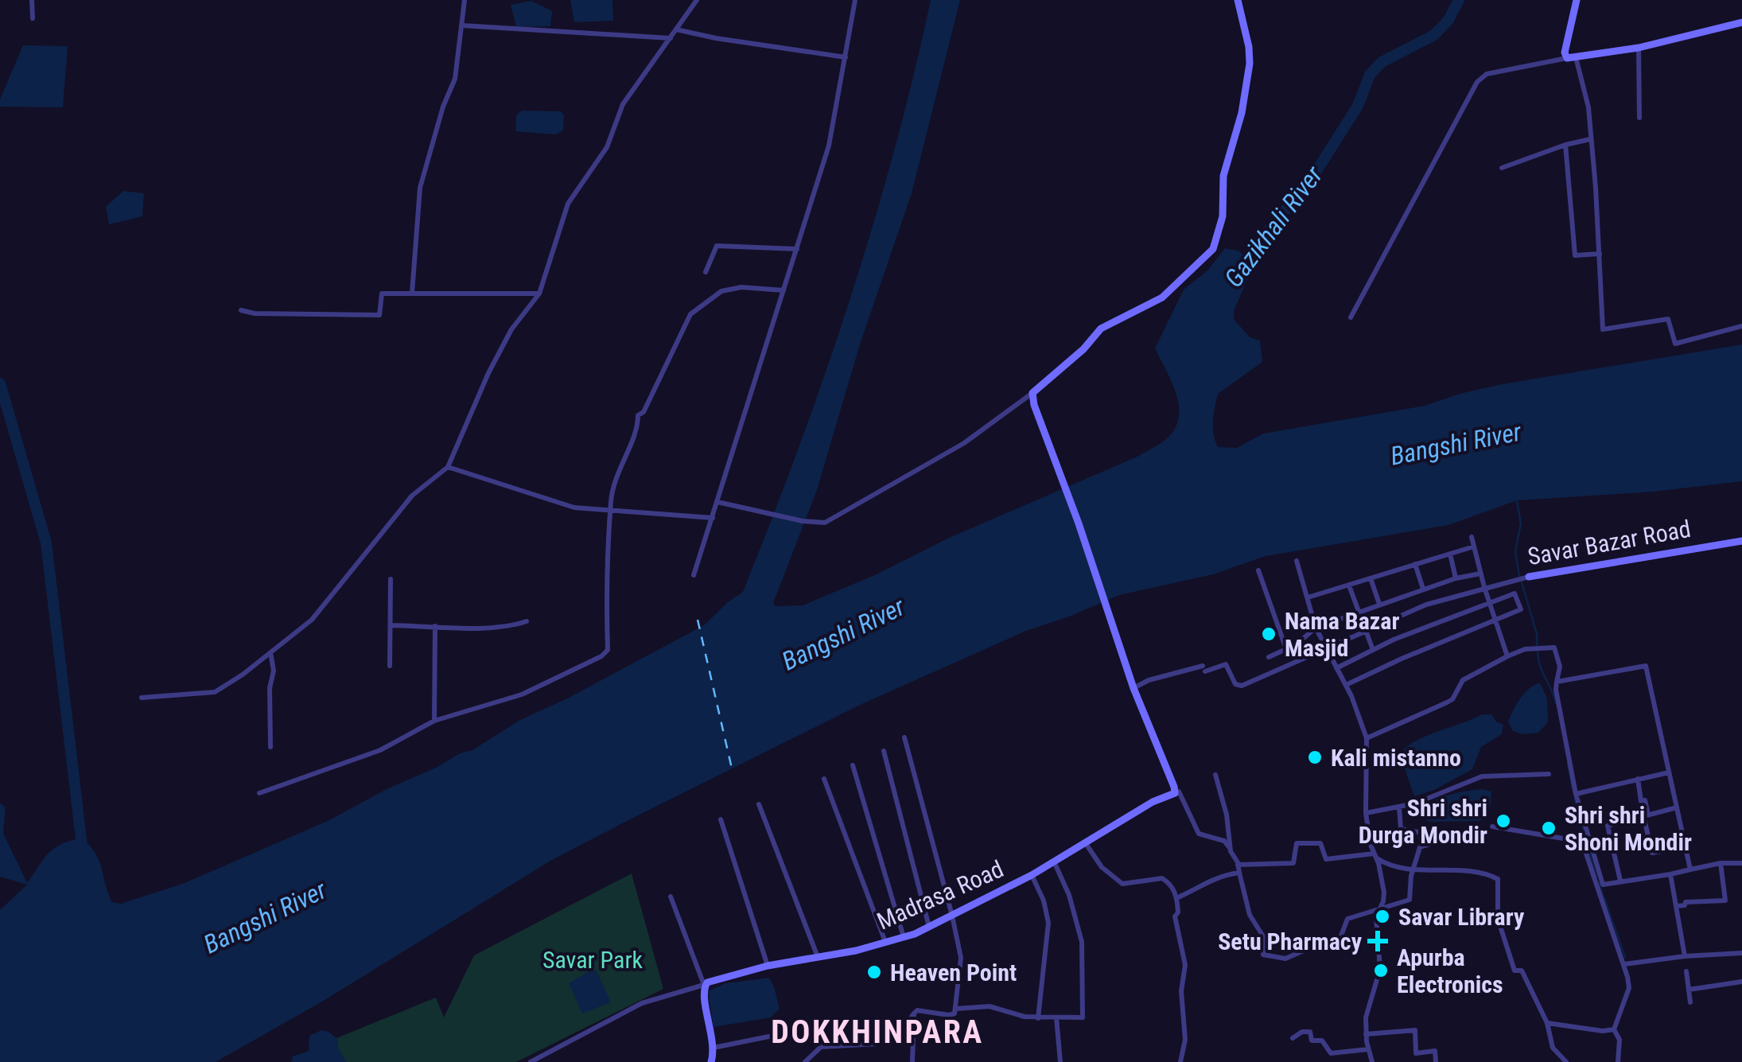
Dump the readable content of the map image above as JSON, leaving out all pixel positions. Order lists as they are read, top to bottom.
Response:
{
  "streets": {
    "street": ["Savar Bazar Road", "Madrasa Road"]
  },
  "districts": ["DOKKHINPARA"],
  "water": ["Gazikhali River", "Bangshi River"],
  "parks": ["Savar Park"],
  "places": {
    "other": [
      "Nama Bazar Masjid",
      "Kali mistanno",
      "Shri shri Durga Mondir",
      "Shri shri Shoni Mondir",
      "Savar Library",
      "Apurba Electronics",
      "Heaven Point"
    ],
    "health": ["Setu Pharmacy"]
  }
}
